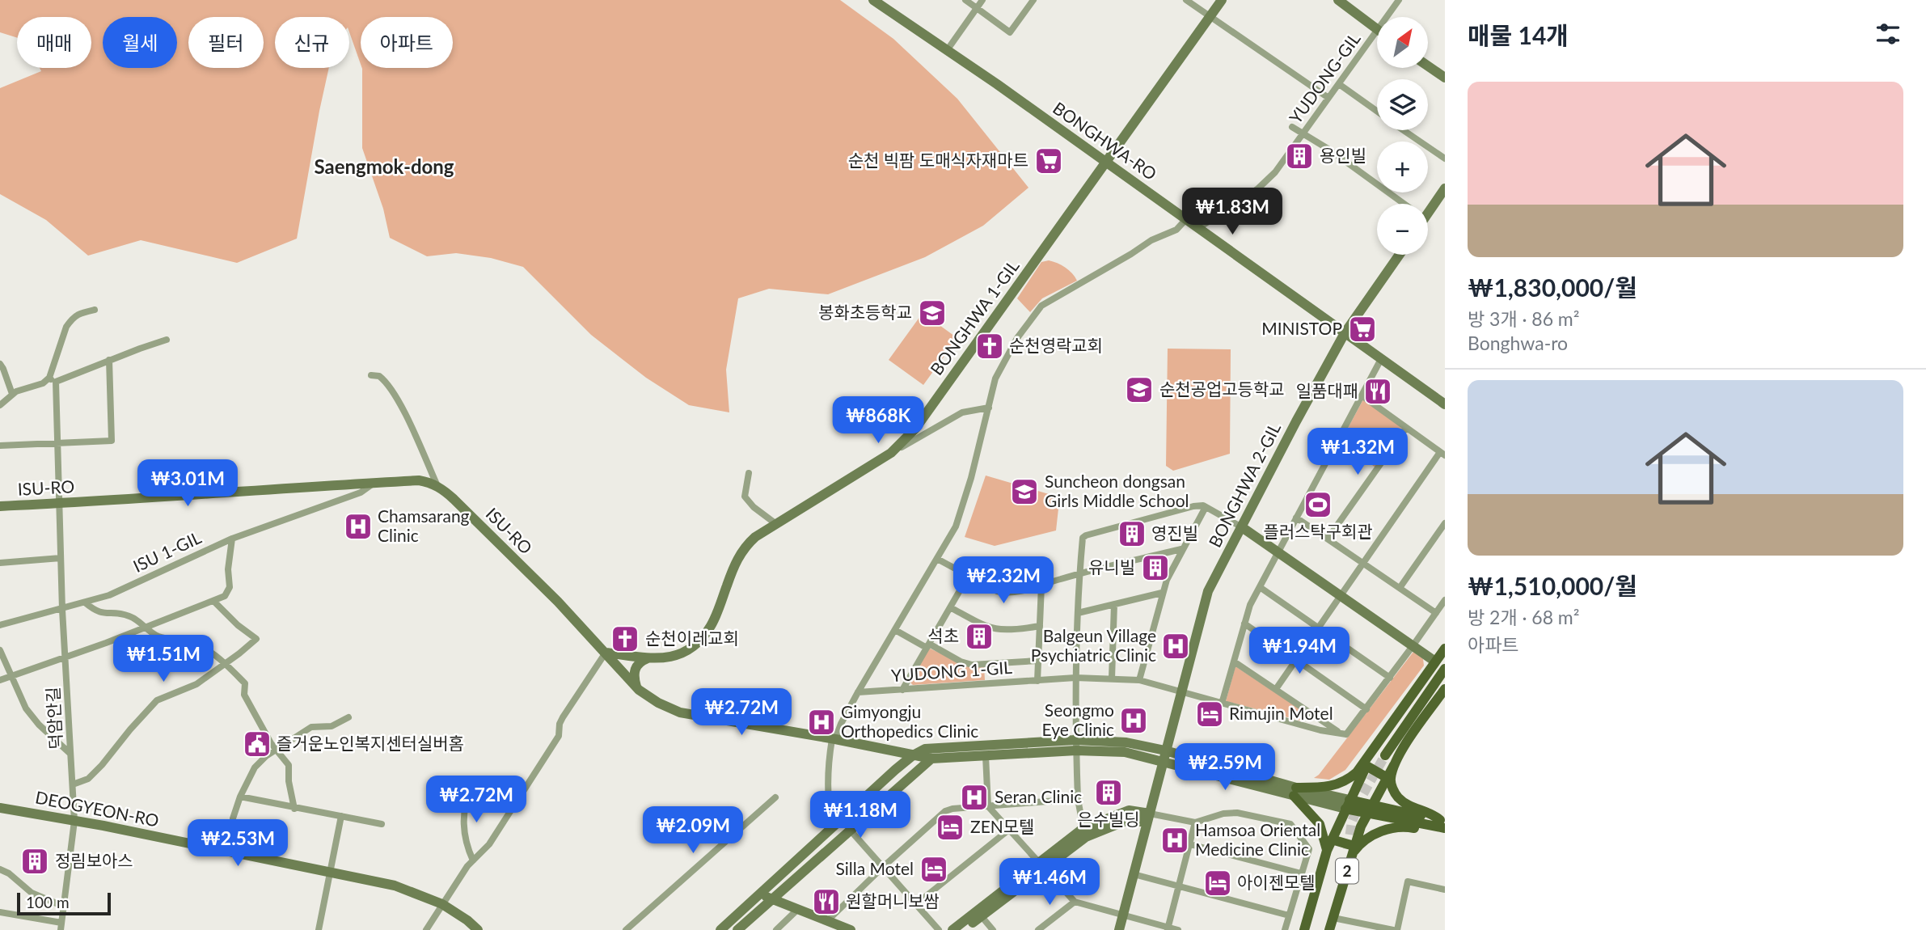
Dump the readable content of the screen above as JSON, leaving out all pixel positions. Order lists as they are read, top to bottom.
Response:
{
  "streets": {
    "main road": [
      "BONGHWA-RO",
      "BONGHWA 1-GIL",
      "BONGHWA 2-GIL",
      "ISU-RO",
      "DEOGYEON-RO",
      "2"
    ],
    "street": [
      "YUDONG-GIL",
      "ISU 1-GIL",
      "YUDONG 1-GIL",
      "덕암안길"
    ]
  },
  "crossings": [
    ["YUDONG-GIL", "BONGHWA-RO"],
    ["BONGHWA-RO", "BONGHWA 1-GIL"],
    ["BONGHWA-RO", "BONGHWA 2-GIL"],
    ["BONGHWA 1-GIL", "ISU-RO"],
    ["BONGHWA 2-GIL", "ISU-RO"],
    ["BONGHWA 2-GIL", "YUDONG 1-GIL"],
    ["ISU-RO", "ISU 1-GIL"],
    ["ISU-RO", "덕암안길"],
    ["ISU-RO", "2"],
    ["ISU 1-GIL", "덕암안길"],
    ["덕암안길", "DEOGYEON-RO"]
  ],
  "districts": ["Saengmok-dong"],
  "places": {
    "building": [
      "용인빌",
      "영진빌",
      "유니빌",
      "석초",
      "은수빌딩",
      "정림보아스"
    ],
    "supermarket": ["순천 빅팜 도매식자재마트", "MINISTOP"],
    "school or university": ["봉화초등학교", "순천공업고등학교", "Suncheon dongsan Girls Middle School"],
    "church": ["순천영락교회", "순천이레교회"],
    "restaurant": ["일품대패", "원할머니보쌈"],
    "sports": ["플러스탁구회관"],
    "hospital": [
      "Chamsarang Clinic",
      "Balgeun Village Psychiatric Clinic",
      "Seongmo Eye Clinic",
      "Gimyongju Orthopedics Clinic",
      "Seran Clinic",
      "Hamsoa Oriental Medicine Clinic"
    ],
    "hotel": [
      "Rimujin Motel",
      "ZEN모텔",
      "Silla Motel",
      "아이젠모텔"
    ],
    "public building": ["즐거운노인복지센터실버홈"]
  },
  "scale_bar": "100 m",
  "north": "top right",
  "page": {
    "heading": "매물 14개",
    "map_buttons": ["+", "−"],
    "chip": [
      "매매",
      "월세",
      "필터",
      "신규",
      "아파트"
    ],
    "list": [
      {
        "name": "₩1,830,000/월",
        "note": "방 3개 · 86 m² · Bonghwa-ro"
      },
      {
        "name": "₩1,510,000/월",
        "note": "방 2개 · 68 m² · 아파트"
      }
    ],
    "price": [
      "₩1.83M",
      "₩868K",
      "₩1.32M",
      "₩3.01M",
      "₩2.32M",
      "₩1.94M",
      "₩1.51M",
      "₩2.72M",
      "₩2.59M",
      "₩2.72M",
      "₩1.18M",
      "₩2.09M",
      "₩2.53M",
      "₩1.46M"
    ],
    "scale": "100 m"
  }
}
